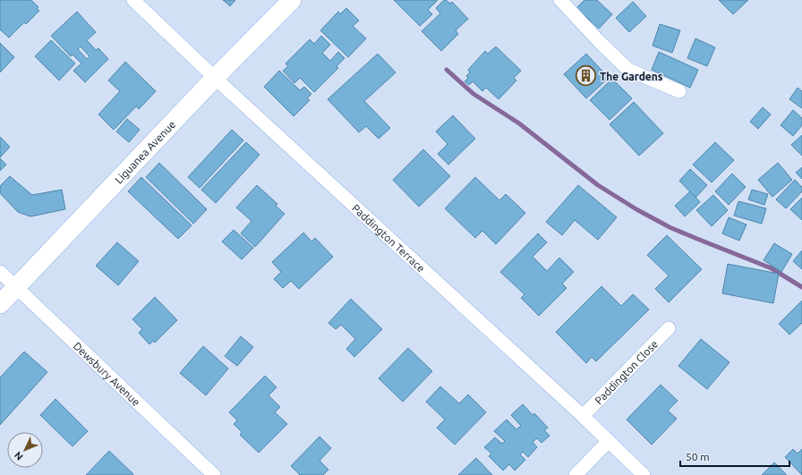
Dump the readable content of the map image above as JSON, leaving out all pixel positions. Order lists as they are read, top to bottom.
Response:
{
  "streets": {
    "main road": ["Liguanea Avenue"],
    "street": ["Paddington Terrace", "Paddington Close", "Dewsbury Avenue"]
  },
  "crossings": [
    ["Liguanea Avenue", "Paddington Terrace"],
    ["Liguanea Avenue", "Dewsbury Avenue"],
    ["Paddington Terrace", "Paddington Close"]
  ],
  "places": {
    "building": ["The Gardens"]
  },
  "scale_bar": "50 m",
  "north": "bottom left"
}
